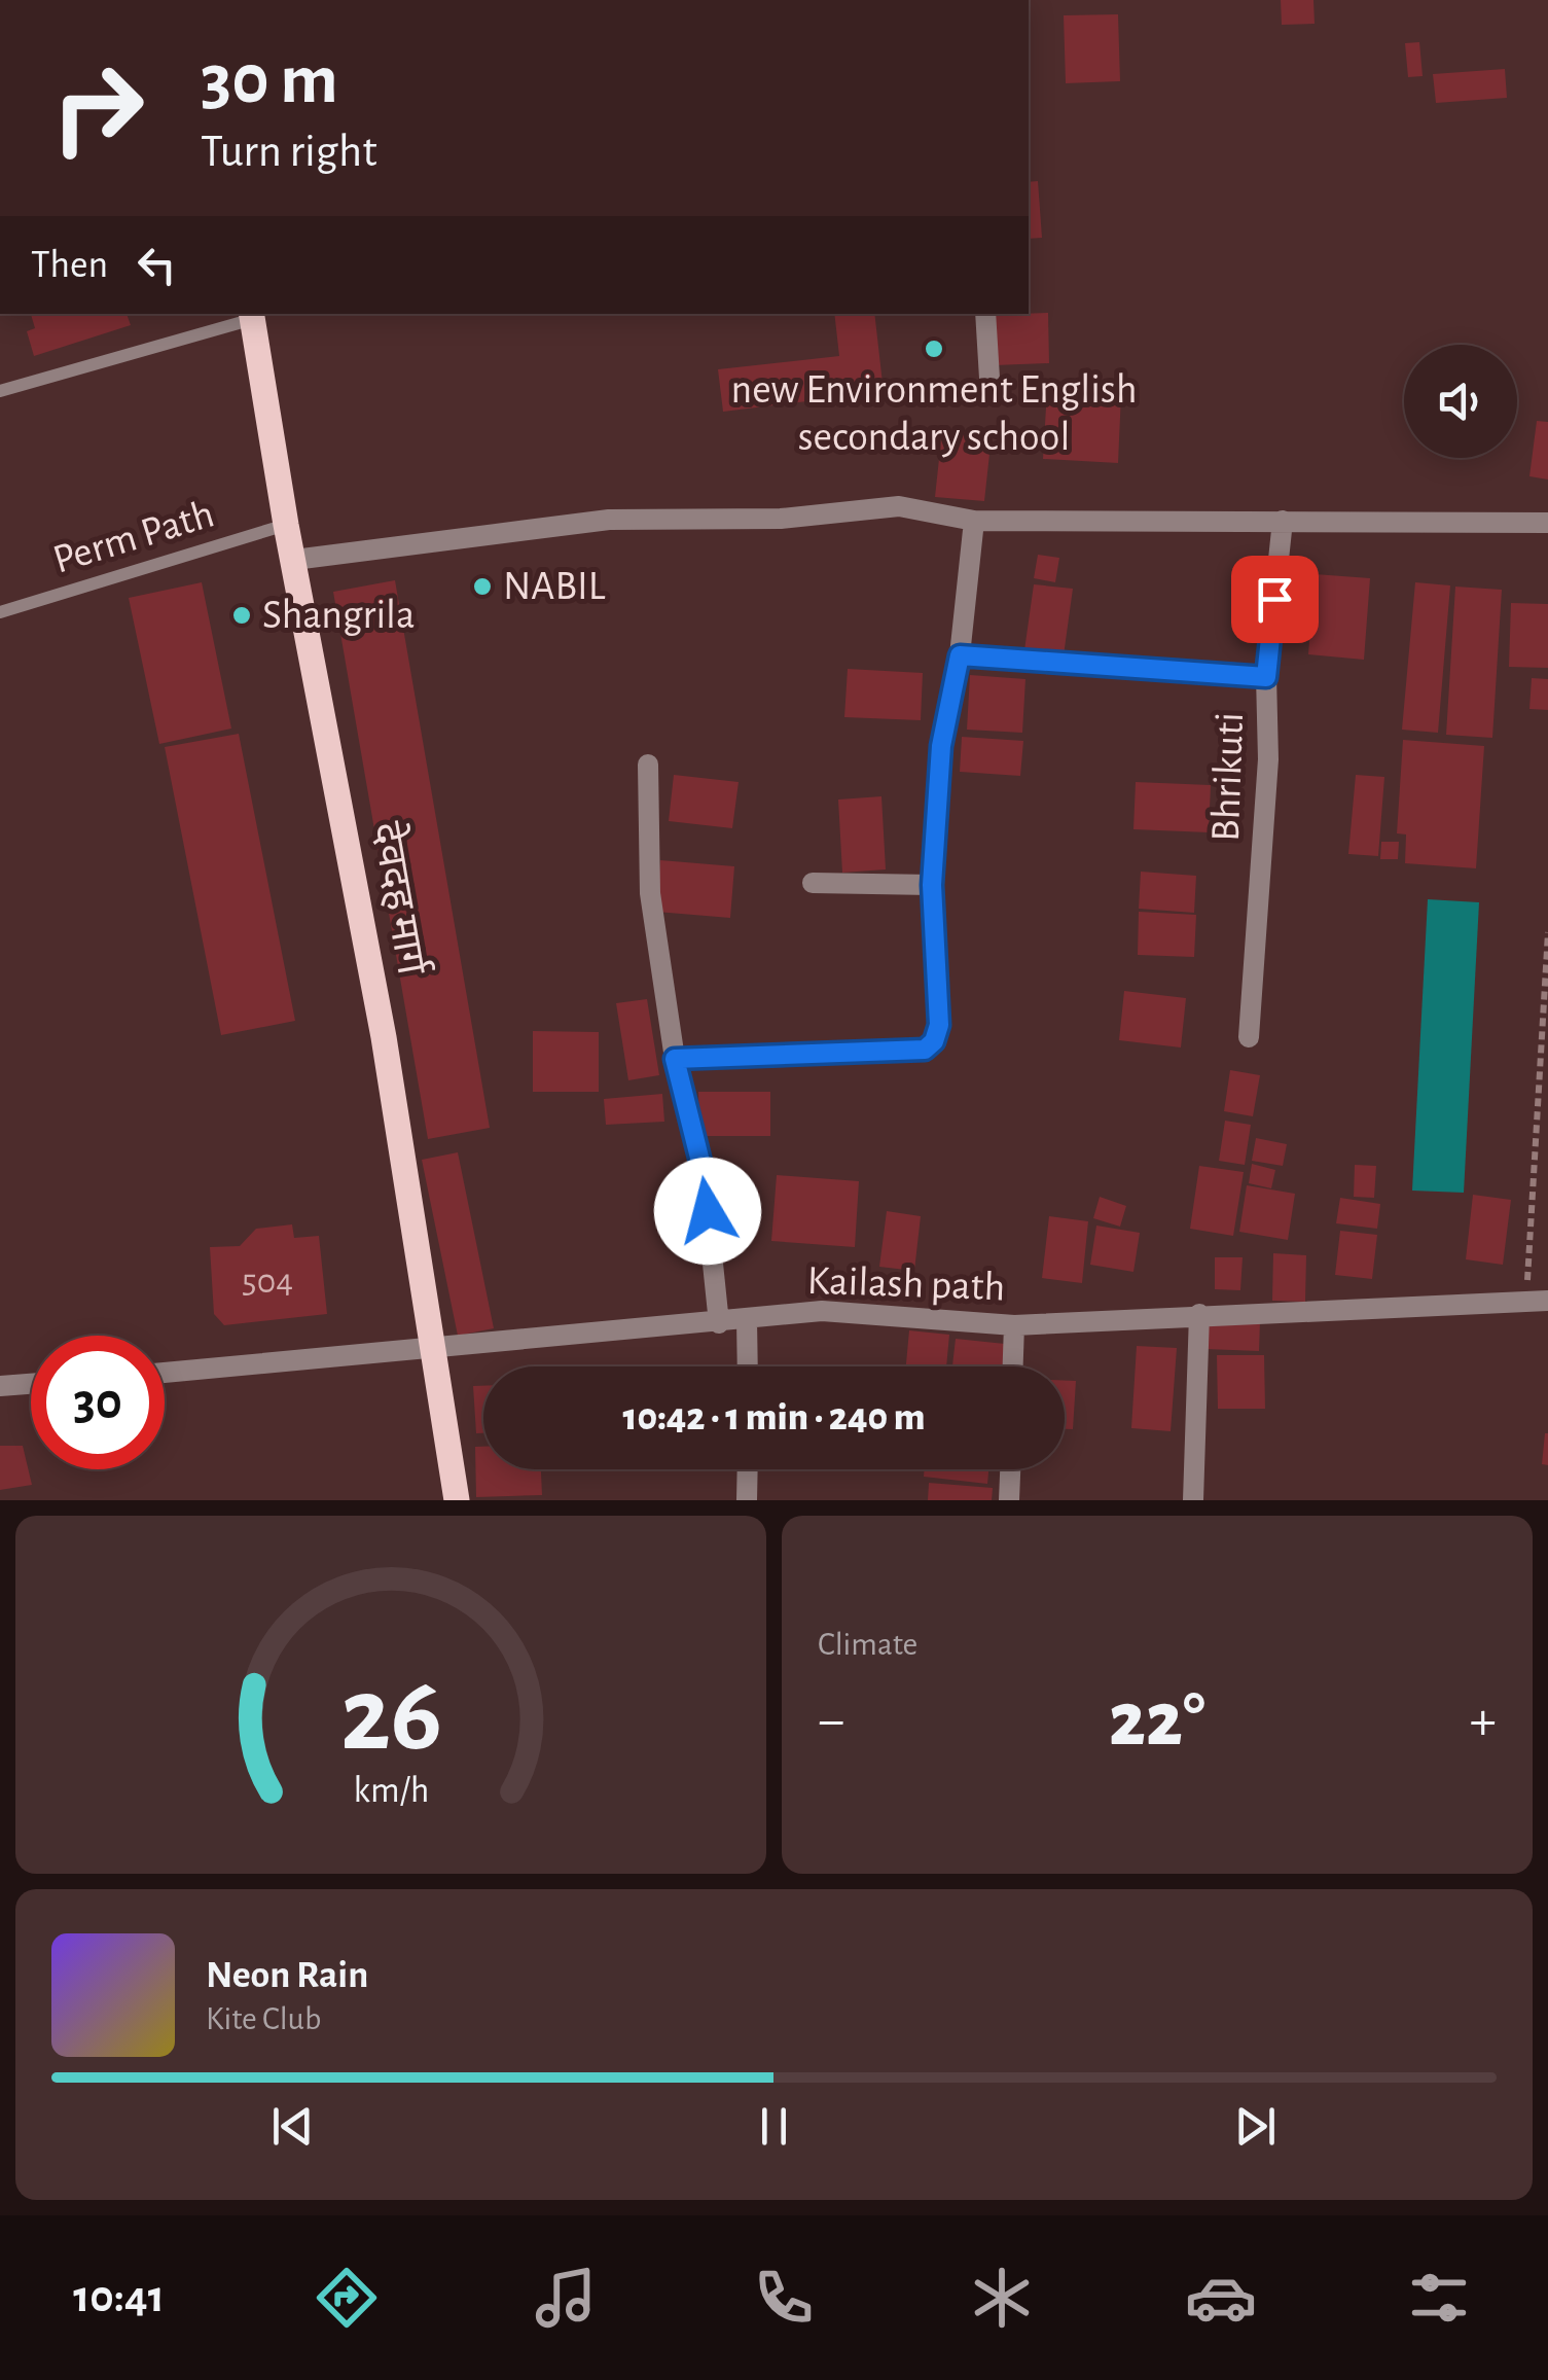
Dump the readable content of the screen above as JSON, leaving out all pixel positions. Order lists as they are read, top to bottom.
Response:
{
  "streets": {
    "main road": ["देवदह मार्ग"],
    "street": ["Bhrikuti", "Kailash path"],
    "lane": ["Perm Path"]
  },
  "crossings": [
    ["Perm Path", "देवदह मार्ग"],
    ["देवदह मार्ग", "Kailash path"]
  ],
  "places": ["new Environment English secondary school", "NABIL", "Shangrila"],
  "house_numbers": ["504"],
  "page": {
    "turn": ["30 m", "Turn right"],
    "then": "Then",
    "limit": "30",
    "trip": "10:42 · 1 min · 240 m",
    "tile": "Climate",
    "heat": ["−", "22°", "+"],
    "song": ["Neon Rain", "Kite Club"],
    "tabs": "10:41",
    "gauge": ["26", "km/h"]
  }
}
